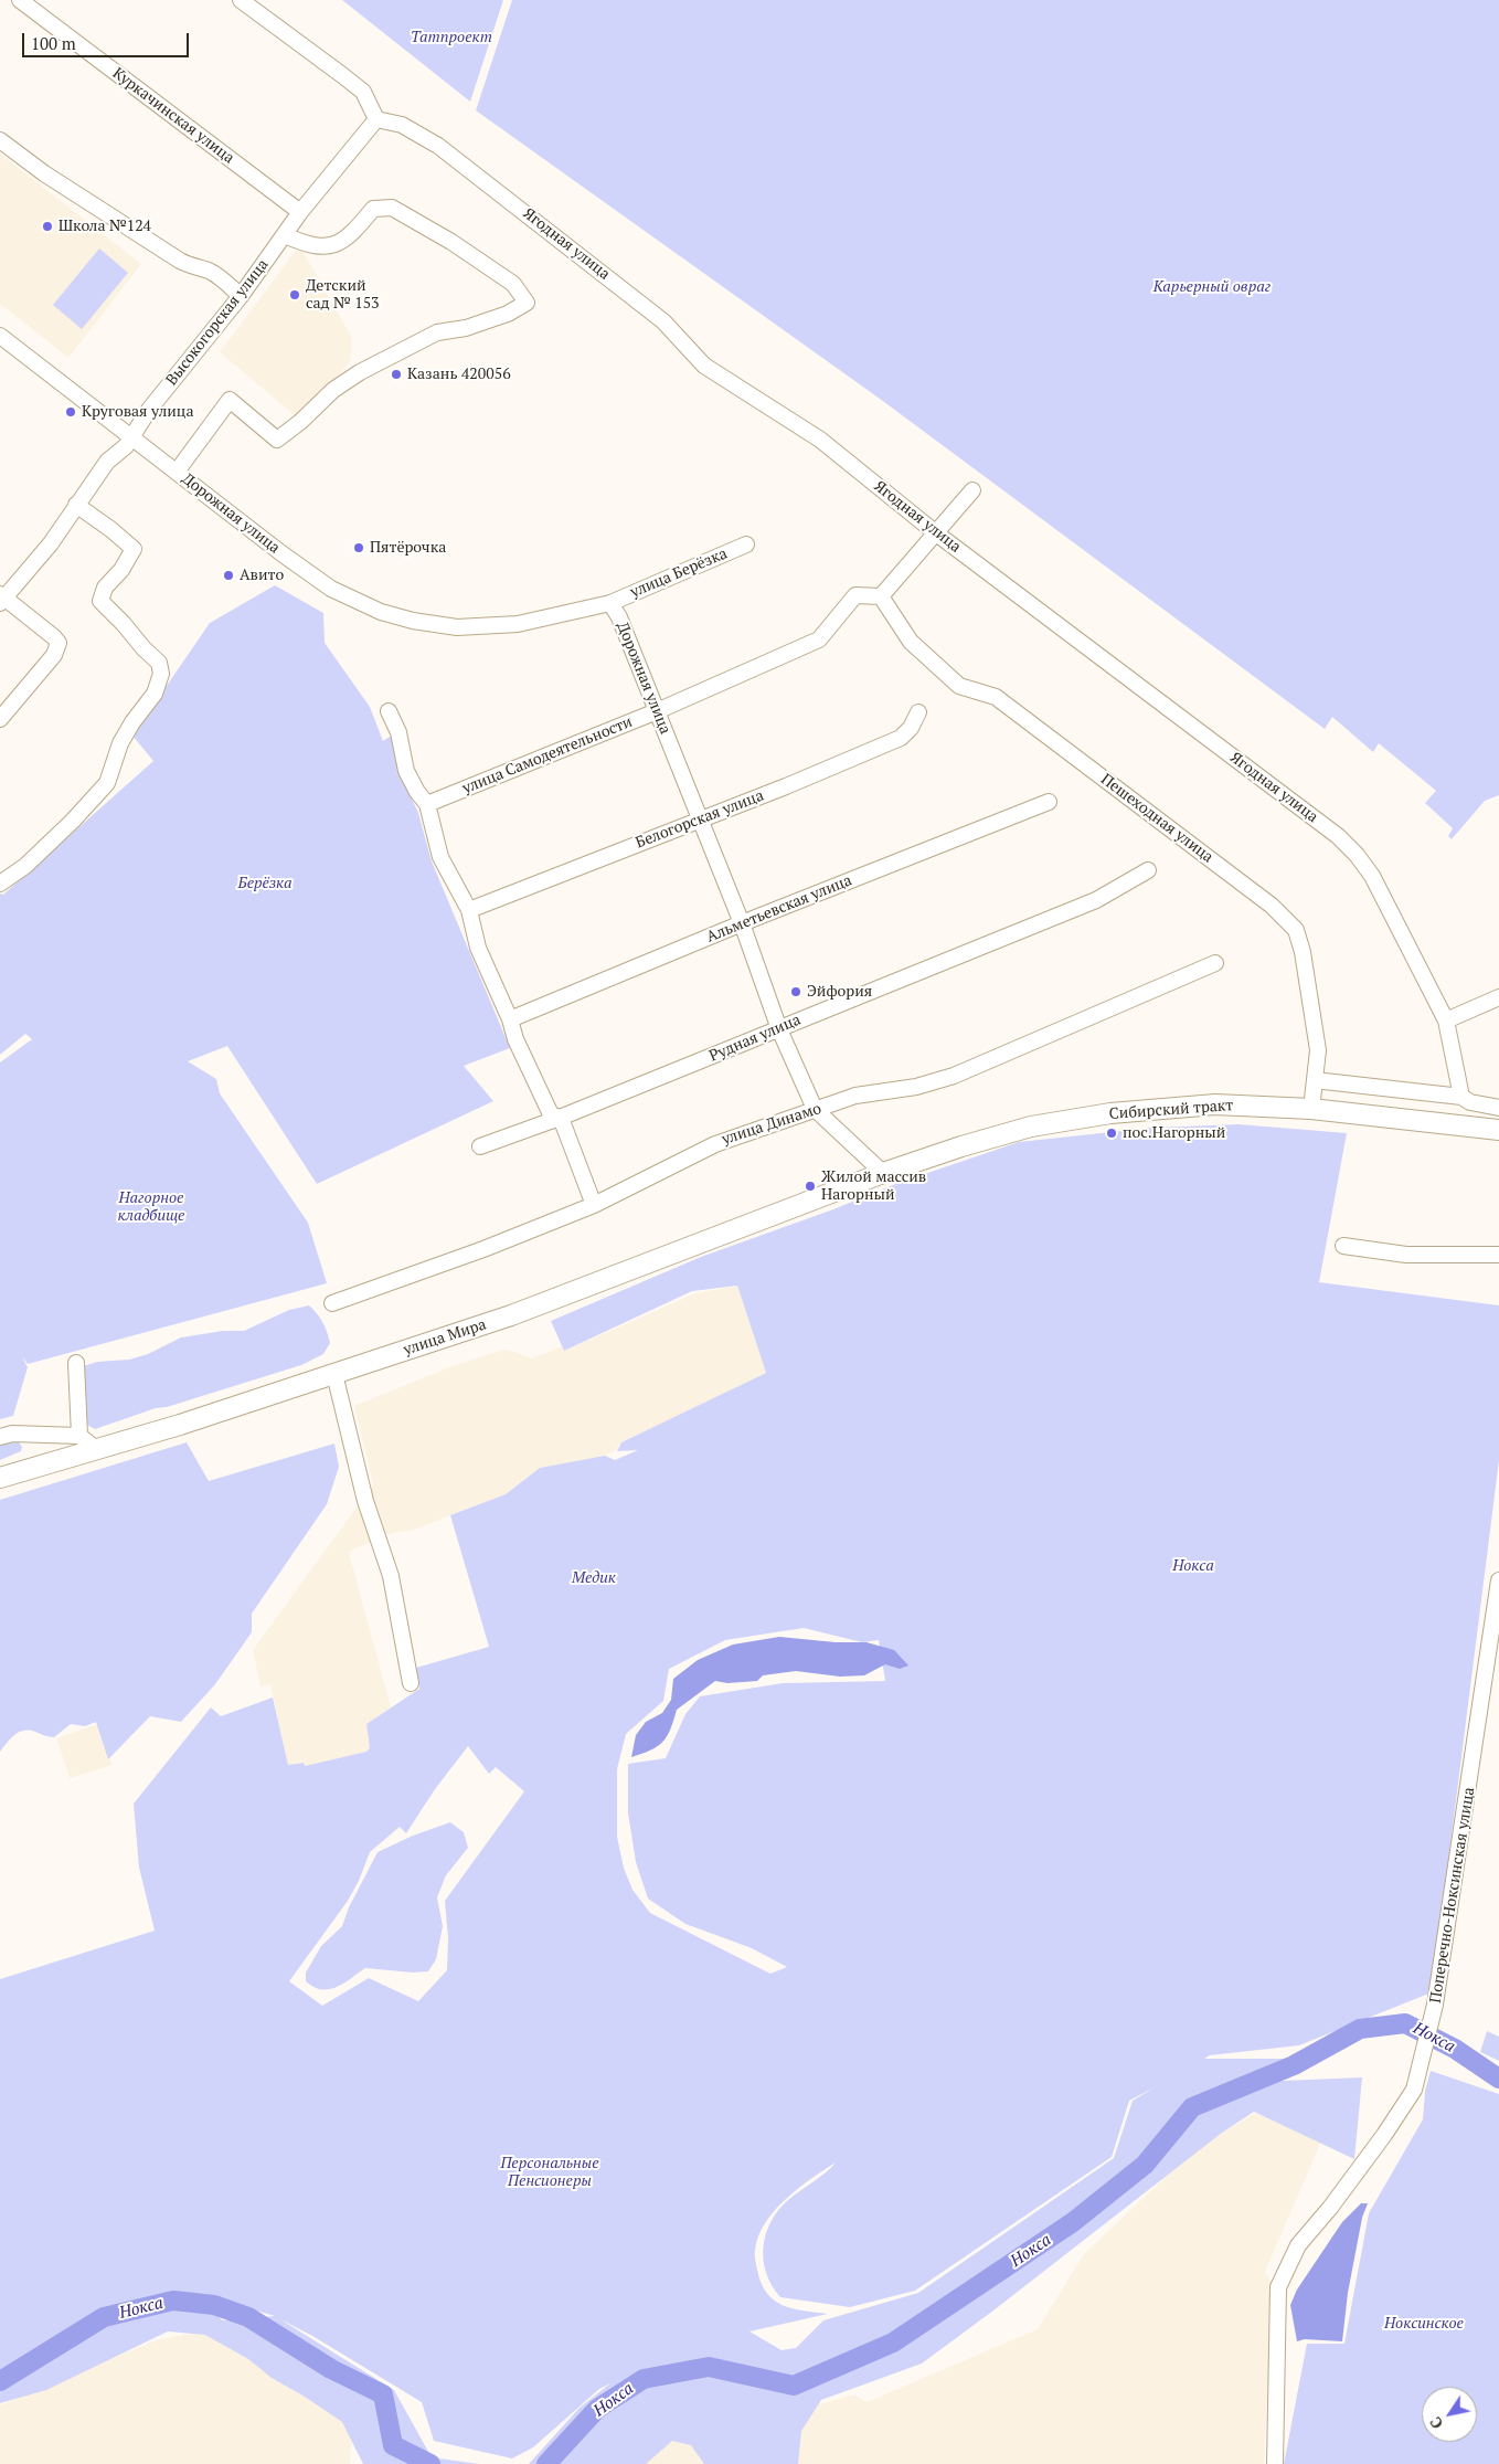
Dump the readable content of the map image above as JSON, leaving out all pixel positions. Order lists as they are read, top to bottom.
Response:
{
  "streets": {
    "main road": ["Сибирский тракт", "улица Мира"],
    "street": [
      "Куркачинская улица",
      "Ягодная улица",
      "Высокогорская улица",
      "Дорожная улица",
      "улица Берёзка",
      "улица Самодеятельности",
      "Пешеходная улица",
      "Белогорская улица",
      "Альметьевская улица",
      "Рудная улица",
      "улица Динамо",
      "Поперечно-Ноксинская улица"
    ]
  },
  "crossings": [
    ["Куркачинская улица", "Высокогорская улица"],
    ["Ягодная улица", "Высокогорская улица"],
    ["Высокогорская улица", "Дорожная улица"],
    ["Дорожная улица", "улица Берёзка"],
    ["Дорожная улица", "улица Самодеятельности"],
    ["Дорожная улица", "Белогорская улица"],
    ["Дорожная улица", "Альметьевская улица"],
    ["Дорожная улица", "Рудная улица"],
    ["Дорожная улица", "Сибирский тракт"],
    ["Дорожная улица", "улица Динамо"],
    ["Дорожная улица", "улица Мира"],
    ["улица Самодеятельности", "Пешеходная улица"],
    ["Пешеходная улица", "Сибирский тракт"],
    ["Сибирский тракт", "улица Мира"]
  ],
  "water": ["Нокса"],
  "parks": [
    "Татпроект",
    "Карьерный овраг",
    "Берёзка",
    "Нагорное кладбище",
    "Нокса",
    "Медик",
    "Персональные Пенсионеры",
    "Ноксинское"
  ],
  "places": [
    "Школа №124",
    "Детский сад № 153",
    "Казань 420056",
    "Круговая улица",
    "Пятёрочка",
    "Авито",
    "Эйфория",
    "пос.Нагорный",
    "Жилой массив Нагорный"
  ],
  "scale_bar": "100 m",
  "north": "bottom left"
}
